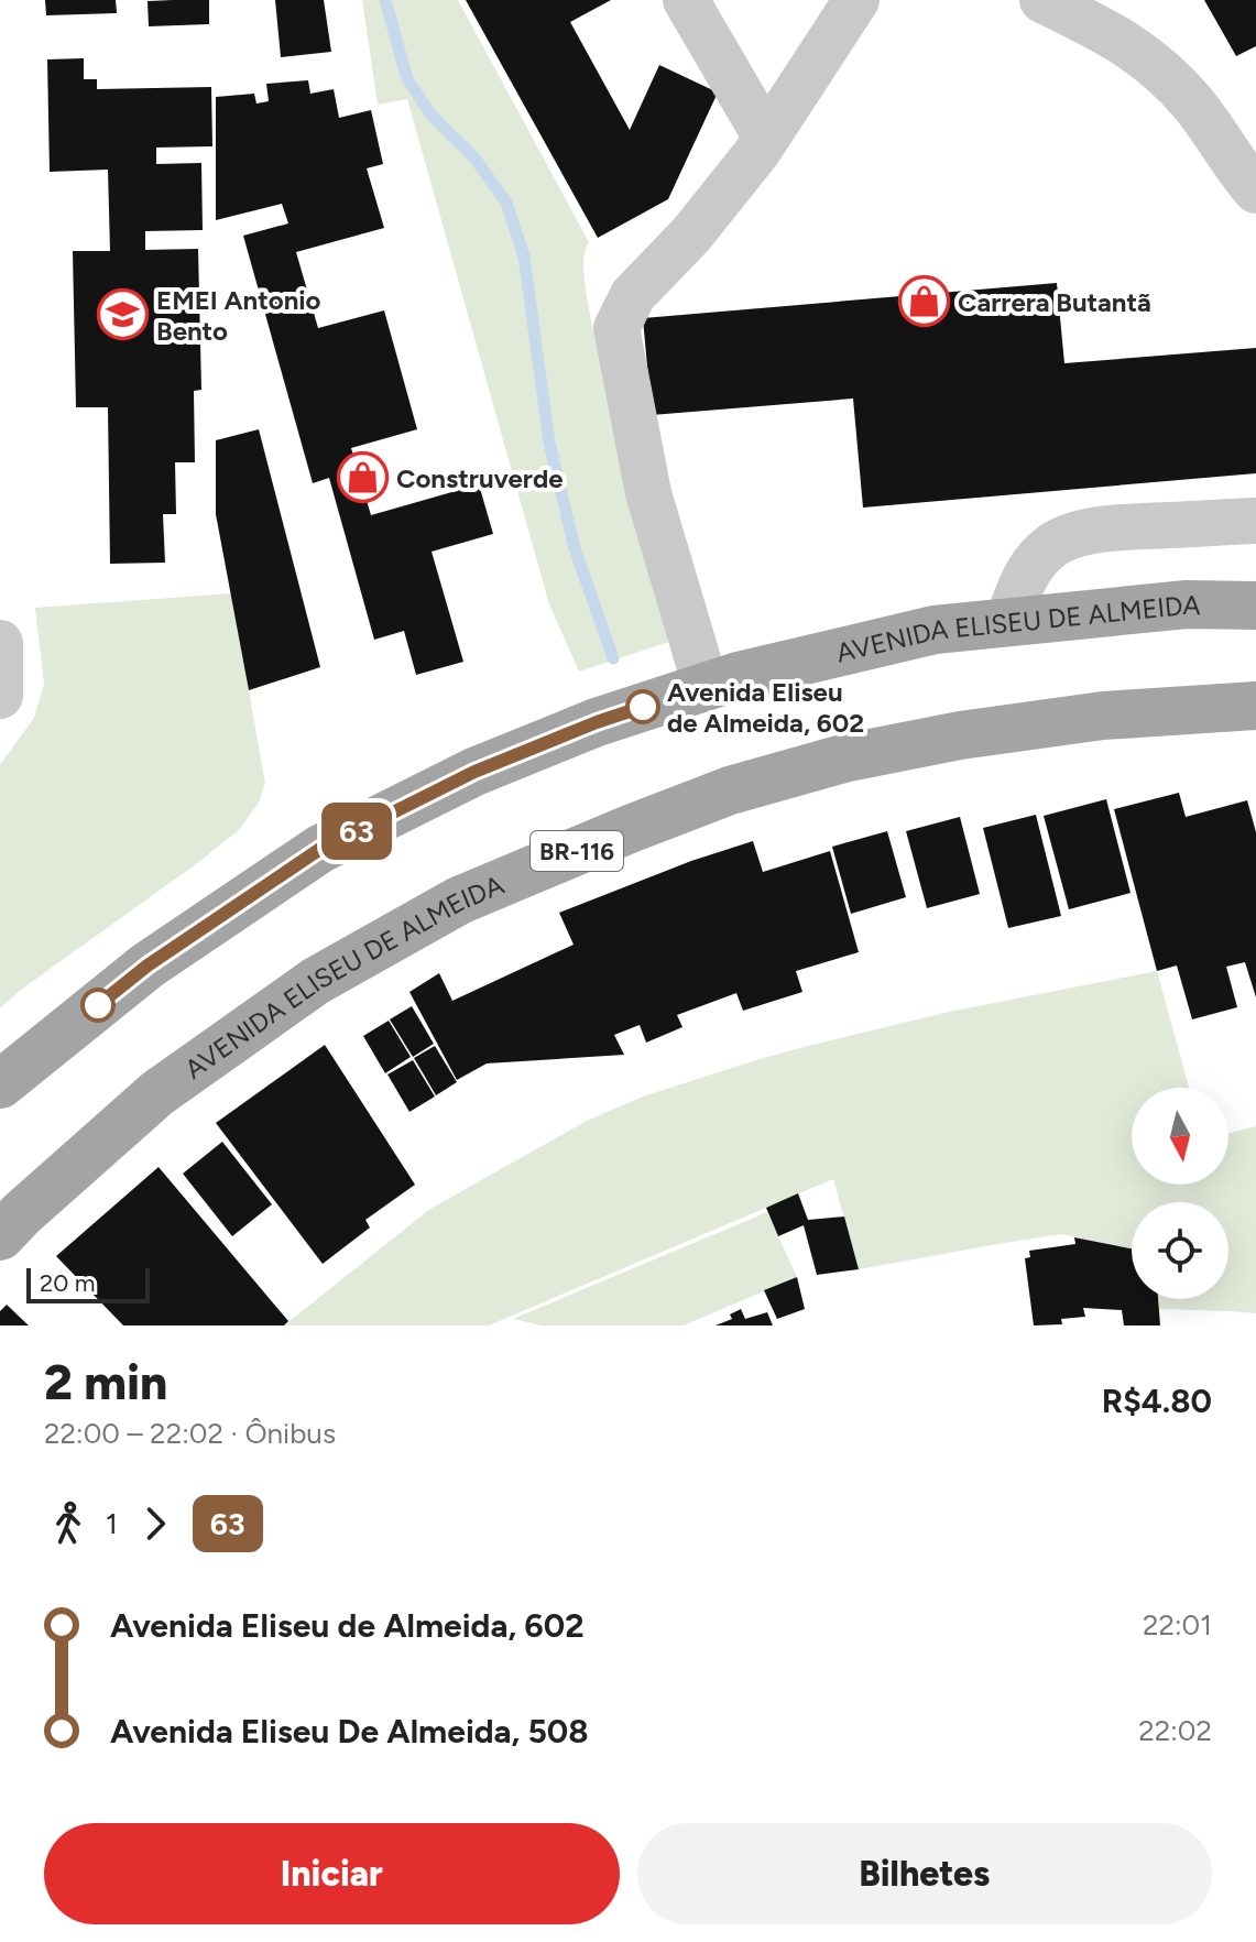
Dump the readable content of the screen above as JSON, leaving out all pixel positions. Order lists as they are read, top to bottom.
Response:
{
  "streets": {
    "main road": ["AVENIDA ELISEU DE ALMEIDA", "BR-116"]
  },
  "places": {
    "shop": ["Carrera Butantã", "Construverde"],
    "school or university": ["EMEI Antonio Bento"],
    "other": ["Avenida Eliseu de Almeida, 602"]
  },
  "lines": ["bus line 63"],
  "scale_bar": "20 m",
  "north": "bottom",
  "page": {
    "on_map": "63",
    "scale": "20 m",
    "heading": ["2 min", "22:00 – 22:02 · Ônibus", "R$4.80"],
    "legs": ["1", "63"],
    "list": [
      {
        "name": "Avenida Eliseu de Almeida, 602",
        "value": "22:01"
      },
      {
        "name": "Avenida Eliseu De Almeida, 508",
        "value": "22:02"
      }
    ],
    "buttons": ["Iniciar", "Bilhetes"]
  }
}
